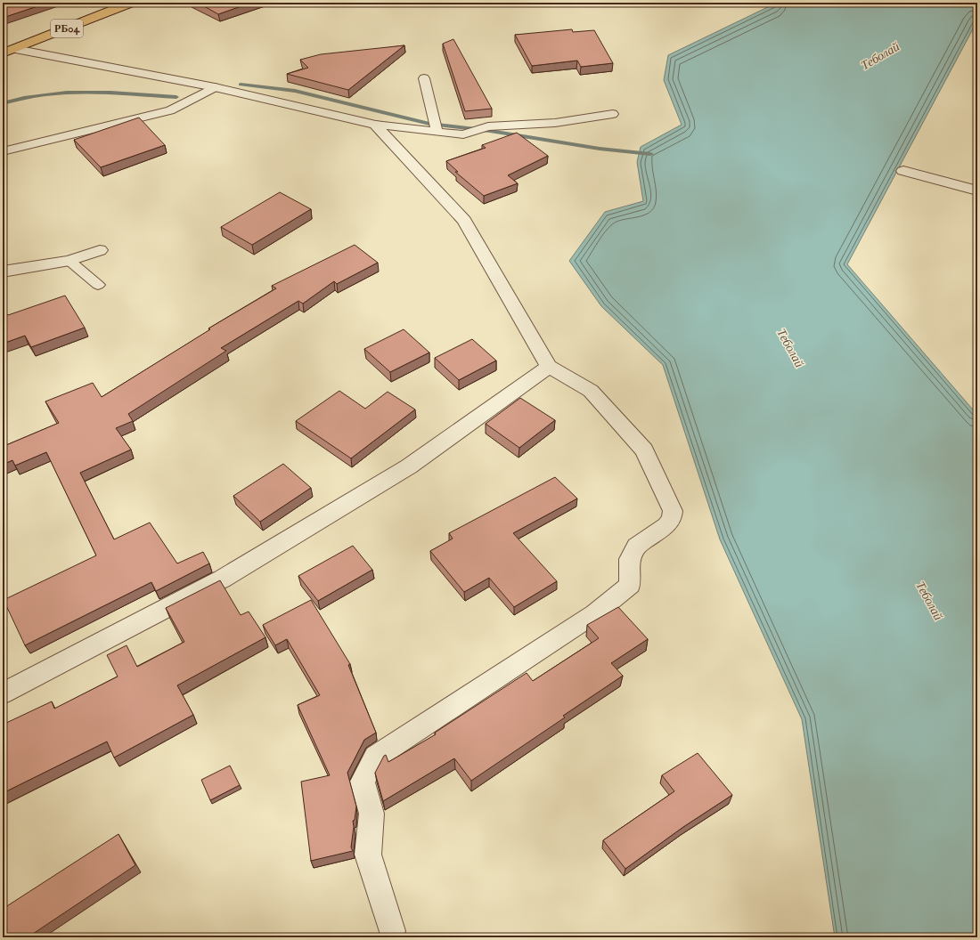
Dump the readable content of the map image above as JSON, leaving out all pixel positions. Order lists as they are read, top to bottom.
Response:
{
  "streets": {
    "main road": ["РБ04"]
  },
  "water": ["Теболай"]
}
